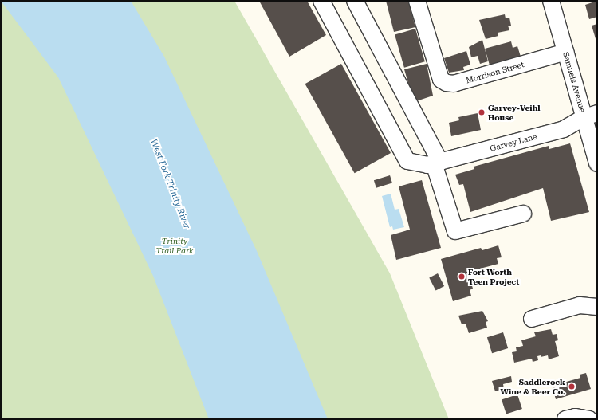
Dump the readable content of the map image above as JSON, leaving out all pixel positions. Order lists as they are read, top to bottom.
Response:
{
  "streets": {
    "street": ["Morrison Street", "Samuels Avenue", "Garvey Lane"]
  },
  "crossings": [
    ["Morrison Street", "Samuels Avenue"],
    ["Samuels Avenue", "Garvey Lane"]
  ],
  "water": ["West Fork Trinity River"],
  "parks": ["Trinity Trail Park"],
  "places": ["Garvey-Veihl House", "Fort Worth Teen Project", "Saddlerock Wine & Beer Co."]
}
